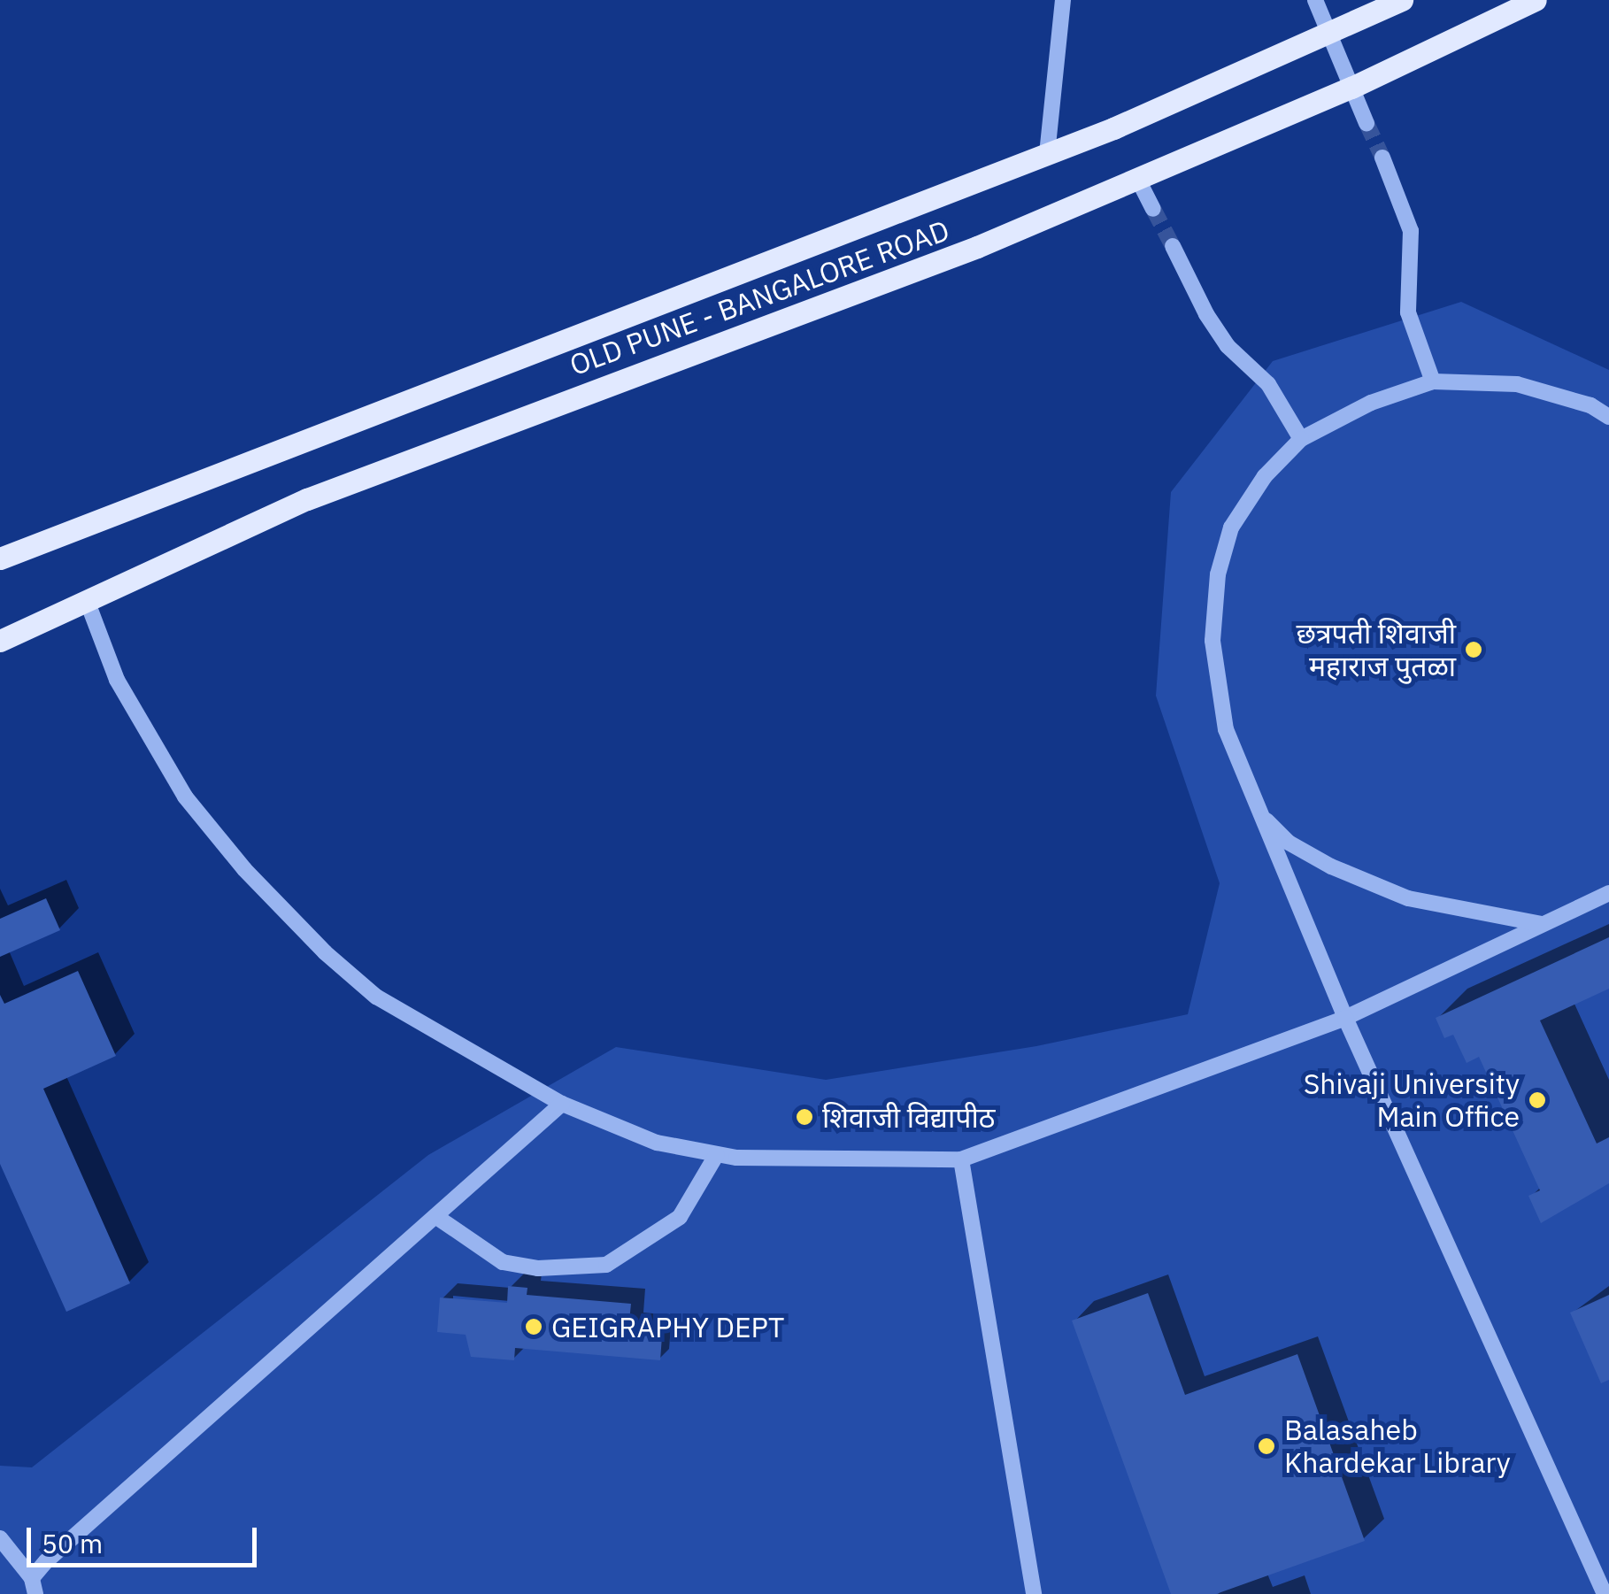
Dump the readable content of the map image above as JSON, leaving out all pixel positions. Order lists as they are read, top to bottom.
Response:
{
  "streets": {
    "main road": ["OLD PUNE - BANGALORE ROAD"]
  },
  "places": [
    "छत्रपती शिवाजी महाराज पुतळा",
    "Shivaji University Main Office",
    "शिवाजी विद्यापीठ",
    "GEIGRAPHY DEPT",
    "Balasaheb Khardekar Library"
  ],
  "scale_bar": "50 m"
}
